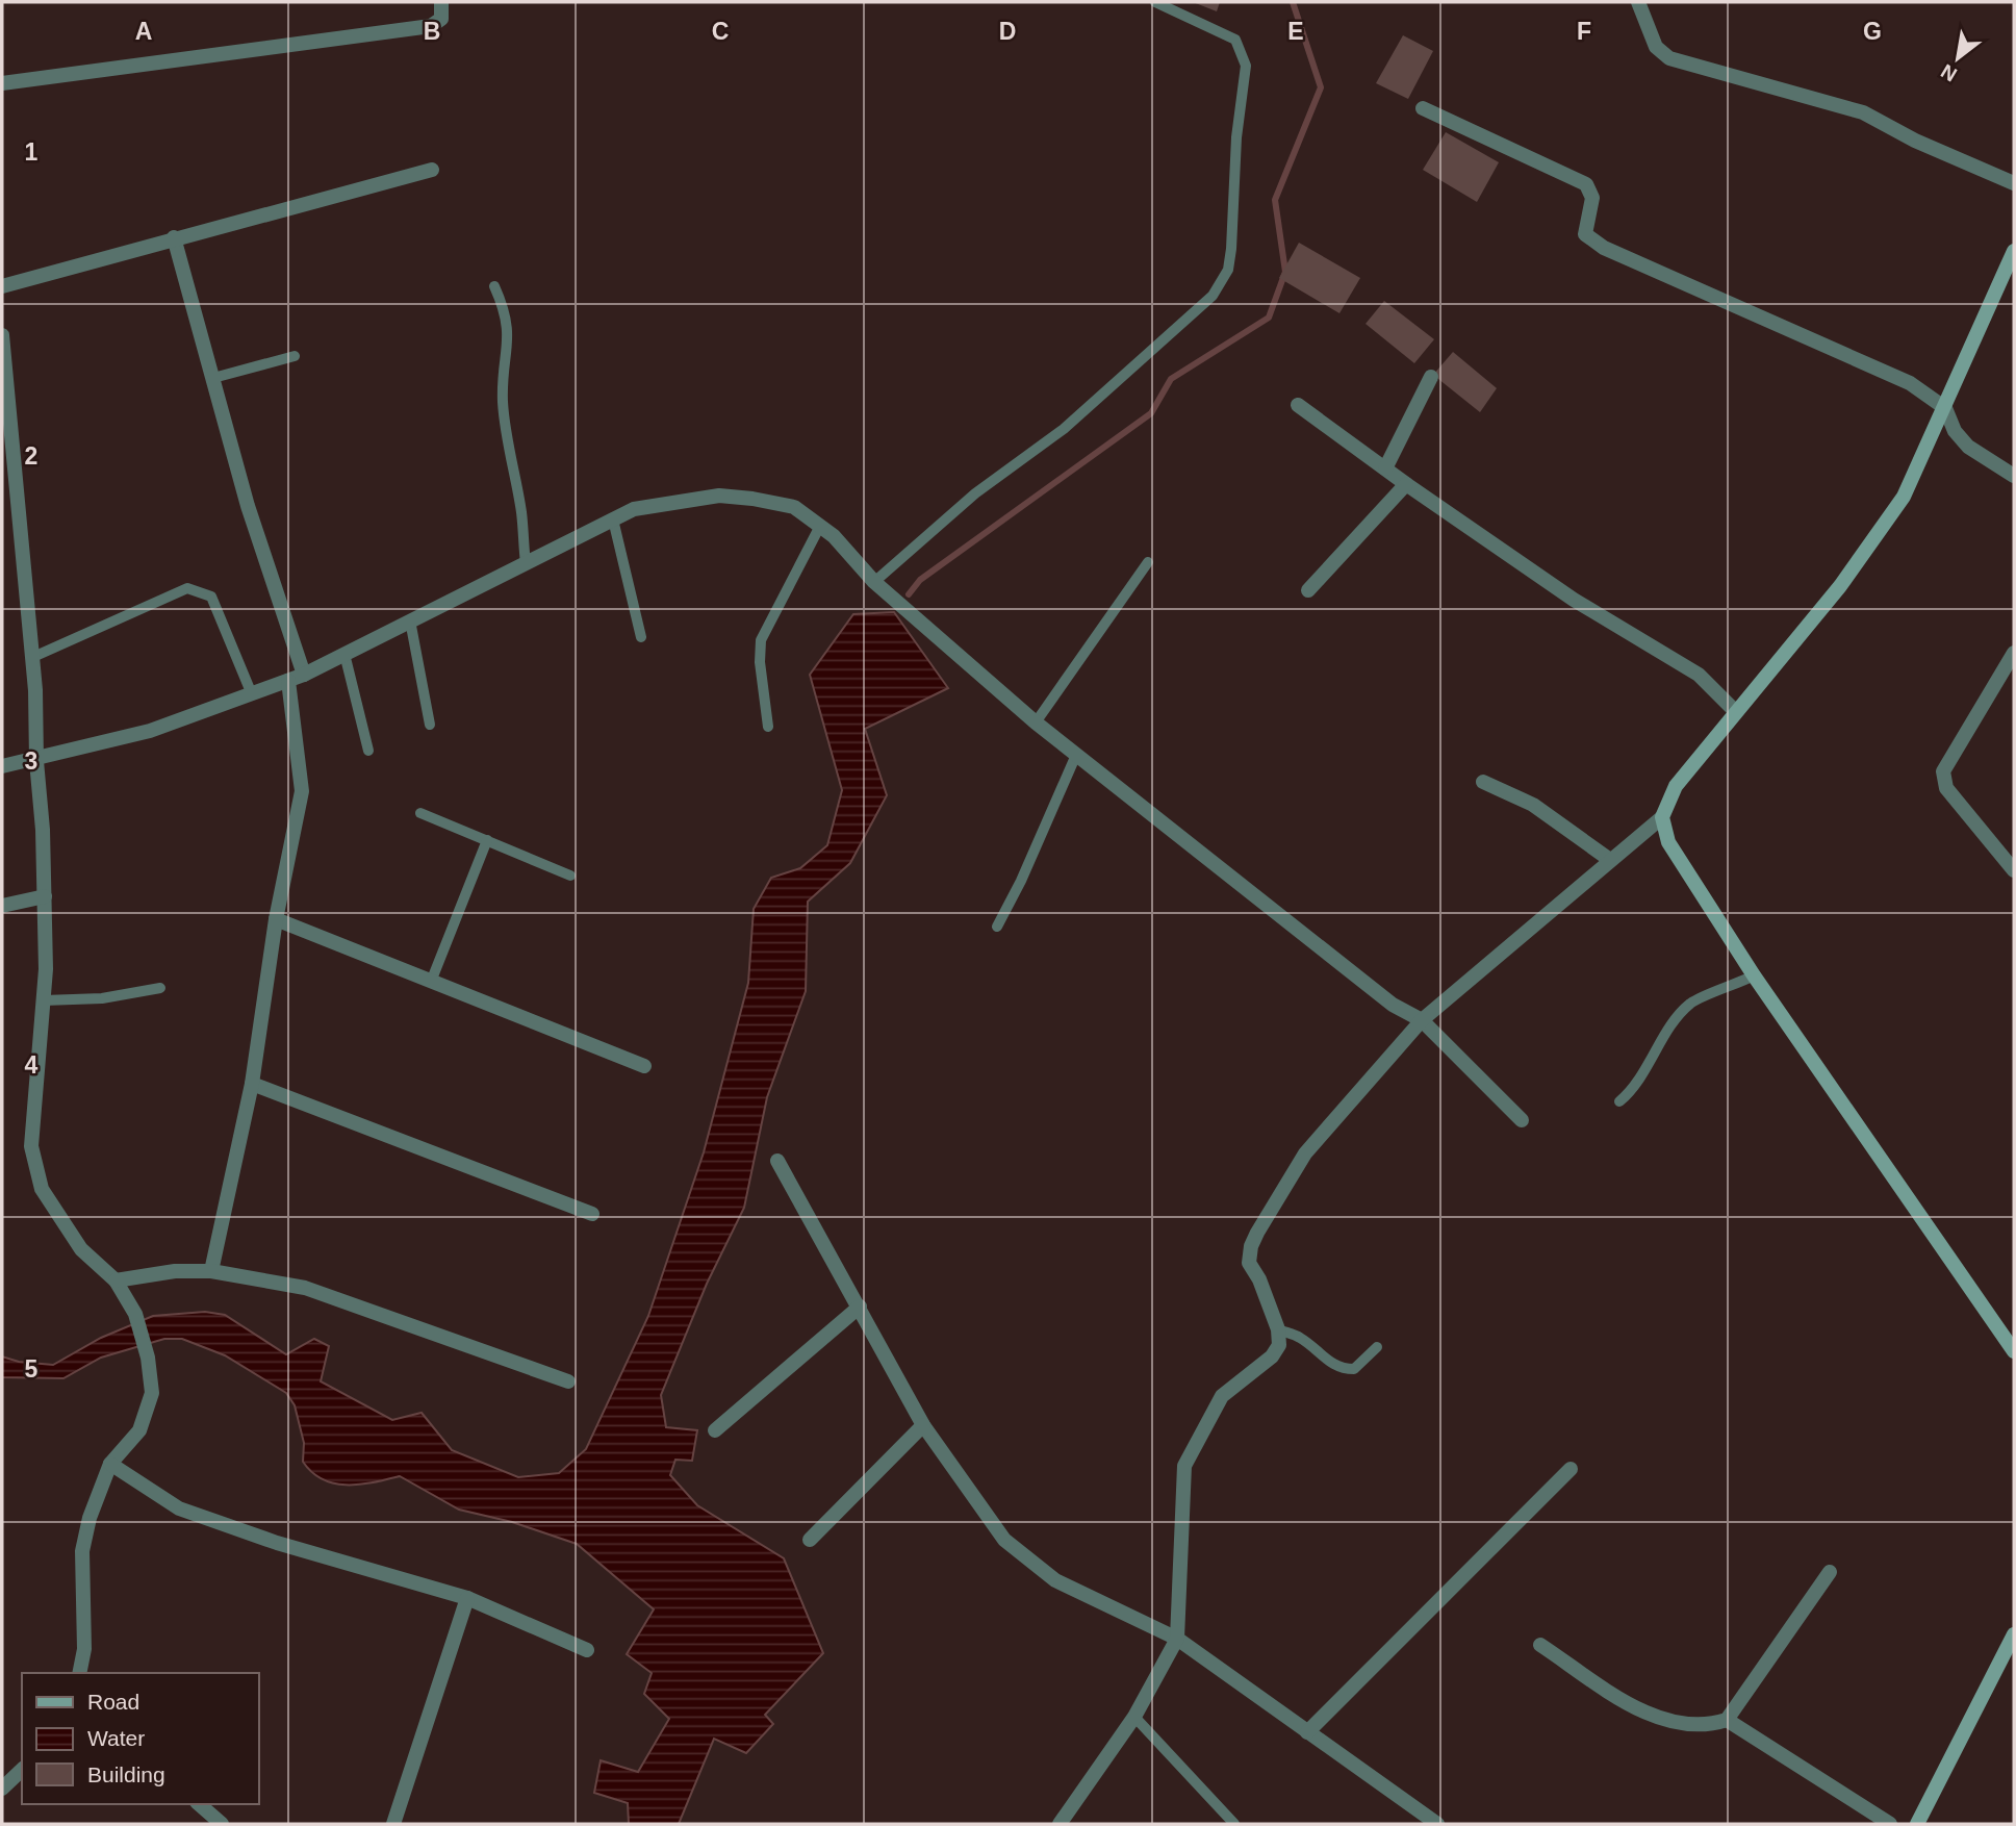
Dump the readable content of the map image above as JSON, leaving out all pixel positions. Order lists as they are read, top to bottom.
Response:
{
  "legend": ["Road", "Water", "Building"],
  "north": "bottom left",
  "grid": {
    "columns": [
      "A",
      "B",
      "C",
      "D",
      "E",
      "F",
      "G"
    ],
    "rows": [
      "1",
      "2",
      "3",
      "4",
      "5"
    ]
  }
}
